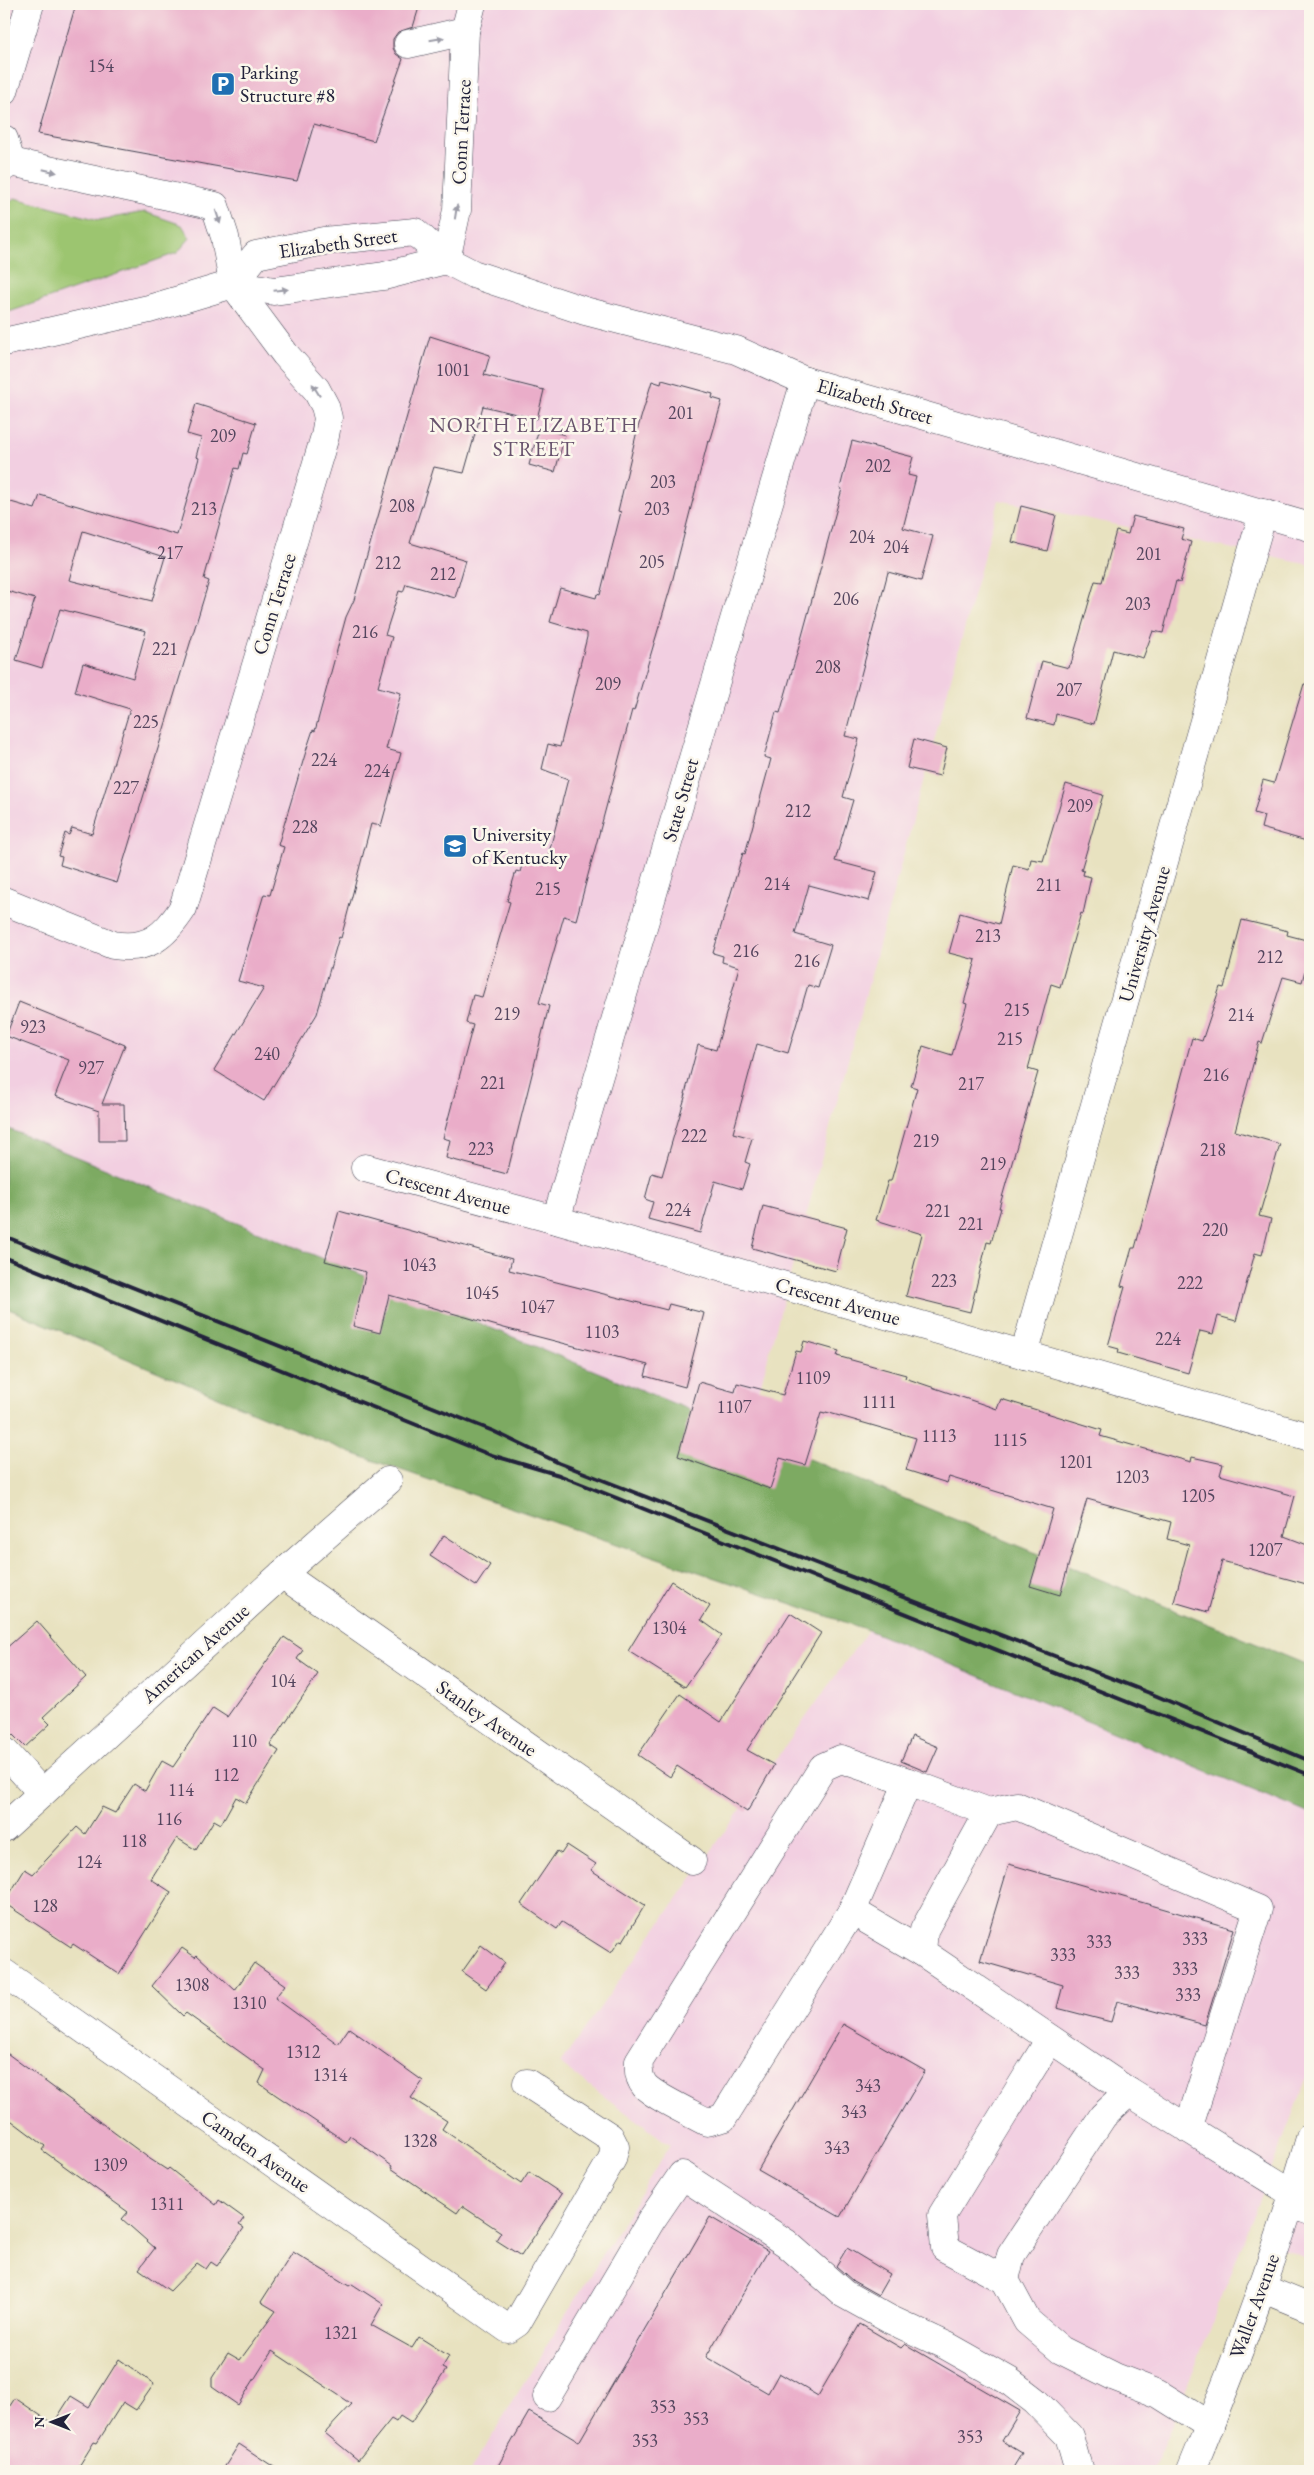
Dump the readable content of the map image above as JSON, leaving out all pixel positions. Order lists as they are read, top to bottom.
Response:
{
  "streets": {
    "street": [
      "Conn Terrace",
      "Elizabeth Street",
      "State Street",
      "University Avenue",
      "Crescent Avenue",
      "American Avenue",
      "Stanley Avenue",
      "Camden Avenue",
      "Waller Avenue"
    ]
  },
  "crossings": [
    ["Conn Terrace", "Elizabeth Street"],
    ["Elizabeth Street", "State Street"],
    ["Elizabeth Street", "University Avenue"],
    ["State Street", "Crescent Avenue"],
    ["University Avenue", "Crescent Avenue"],
    ["American Avenue", "Stanley Avenue"]
  ],
  "districts": ["NORTH ELIZABETH STREET"],
  "places": {
    "parking": ["Parking Structure #8"],
    "school or university": ["University of Kentucky"]
  },
  "house_numbers": [
    "154",
    "1001",
    "201",
    "209",
    "202",
    "203",
    "208",
    "213",
    "203",
    "204",
    "204",
    "217",
    "201",
    "205",
    "212",
    "212",
    "206",
    "203",
    "216",
    "221",
    "208",
    "209",
    "207",
    "225",
    "224",
    "224",
    "227",
    "209",
    "212",
    "228",
    "214",
    "211",
    "215",
    "213",
    "216",
    "212",
    "216",
    "215",
    "219",
    "214",
    "923",
    "215",
    "240",
    "927",
    "216",
    "221",
    "217",
    "222",
    "219",
    "223",
    "218",
    "219",
    "224",
    "221",
    "221",
    "220",
    "1043",
    "223",
    "222",
    "1045",
    "1047",
    "1103",
    "224",
    "1109",
    "1111",
    "1107",
    "1113",
    "1115",
    "1201",
    "1203",
    "1205",
    "1207",
    "1304",
    "104",
    "110",
    "112",
    "114",
    "116",
    "118",
    "124",
    "128",
    "333",
    "333",
    "333",
    "333",
    "333",
    "1308",
    "333",
    "1310",
    "1312",
    "1314",
    "343",
    "343",
    "1328",
    "343",
    "1309",
    "1311",
    "1321",
    "353",
    "353",
    "353",
    "353"
  ],
  "north": "left"
}
